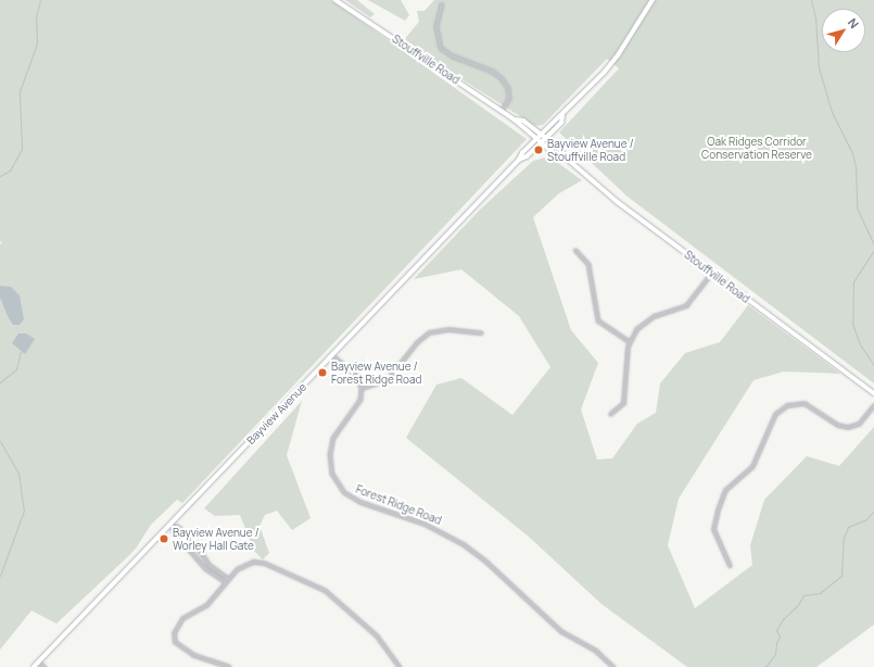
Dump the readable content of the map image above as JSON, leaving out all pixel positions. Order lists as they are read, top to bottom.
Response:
{
  "streets": {
    "main road": ["Stouffville Road", "Bayview Avenue"],
    "street": ["Forest Ridge Road"]
  },
  "crossings": [
    ["Stouffville Road", "Bayview Avenue"]
  ],
  "parks": ["Oak Ridges Corridor Conservation Reserve"],
  "places": ["Bayview Avenue / Stouffville Road", "Bayview Avenue / Forest Ridge Road", "Bayview Avenue / Worley Hall Gate"],
  "north": "top right"
}
